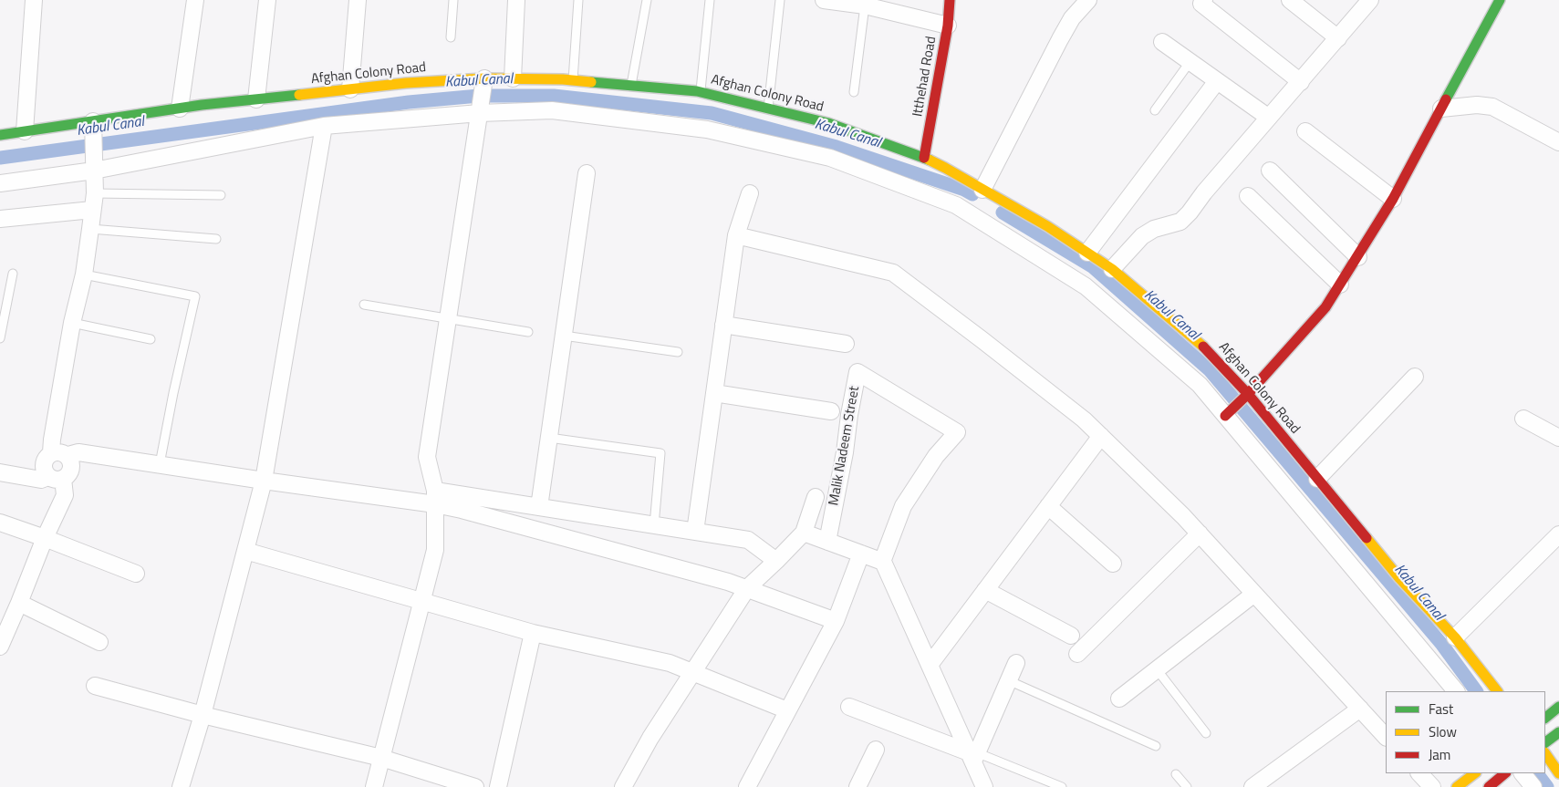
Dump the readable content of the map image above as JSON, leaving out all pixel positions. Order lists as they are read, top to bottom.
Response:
{
  "streets": {
    "main road": ["Afghan Colony Road", "Itthehad Road"],
    "street": ["Malik Nadeem Street"]
  },
  "crossings": [
    ["Afghan Colony Road", "Itthehad Road"]
  ],
  "water": ["Kabul Canal"],
  "legend": ["Fast", "Slow", "Jam"]
}
